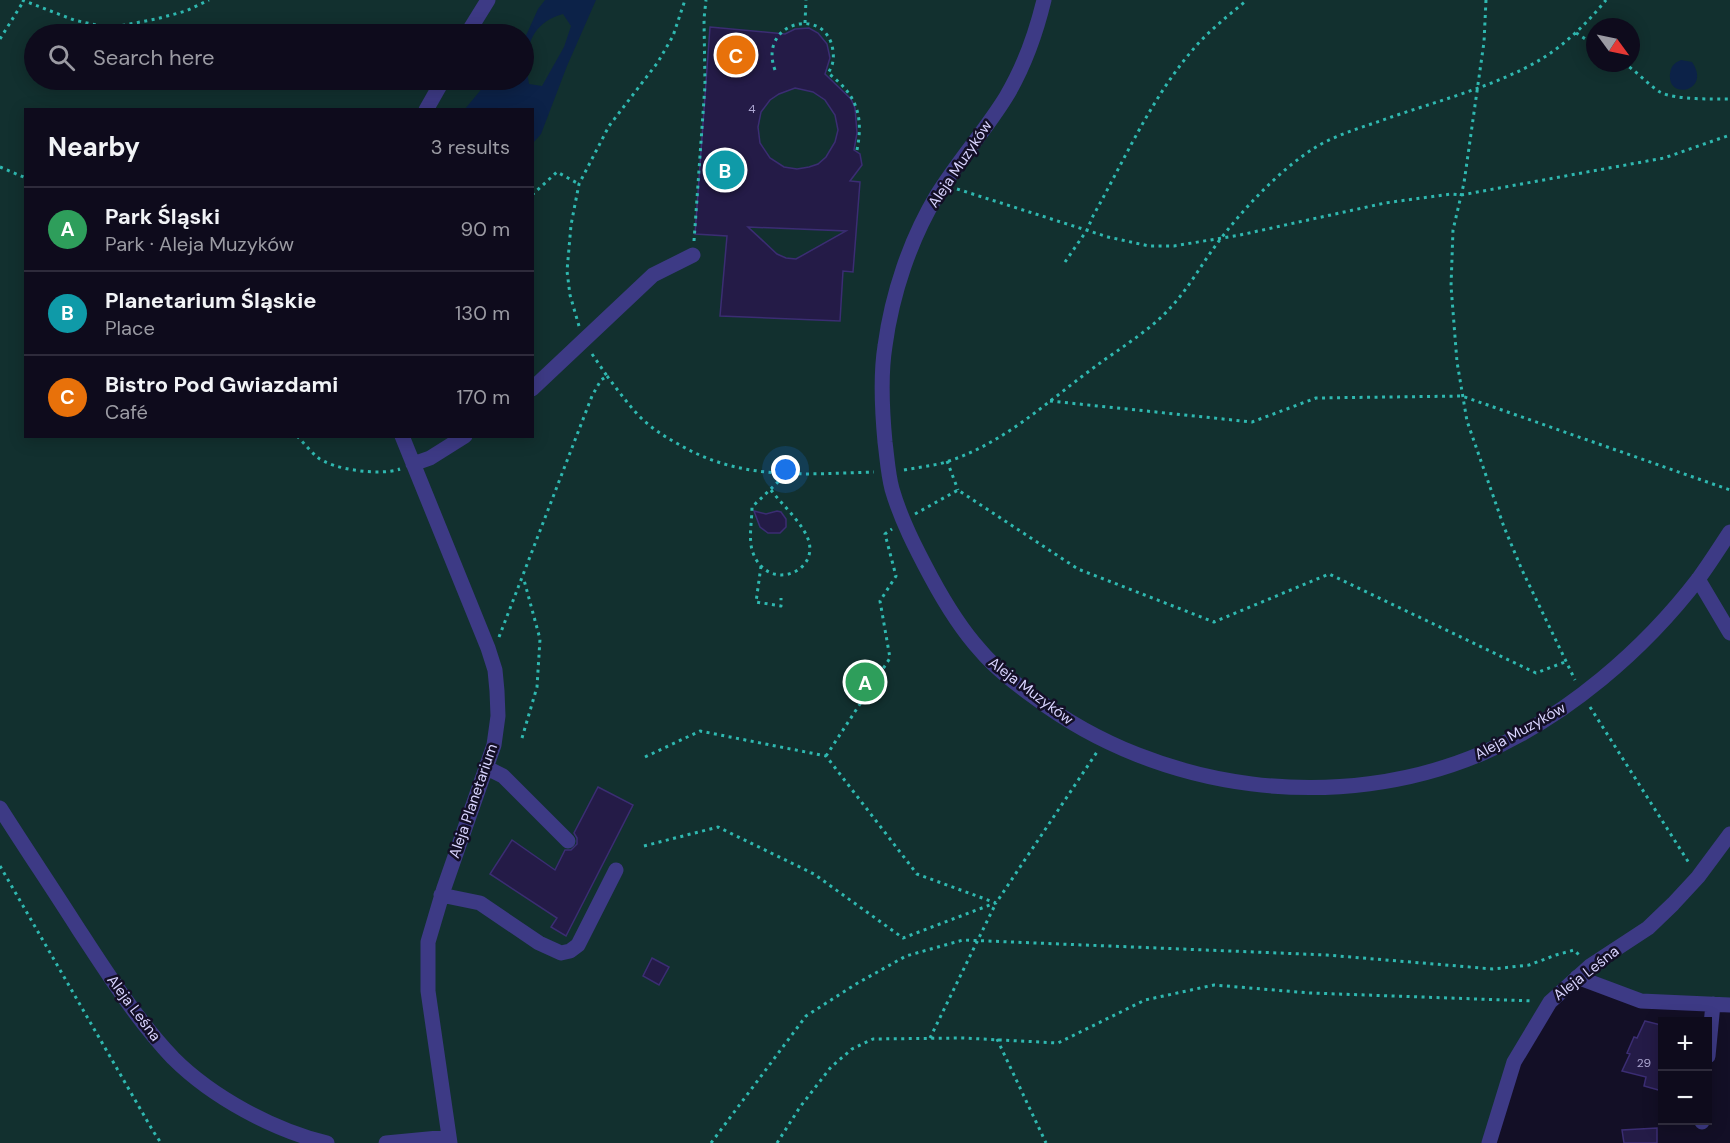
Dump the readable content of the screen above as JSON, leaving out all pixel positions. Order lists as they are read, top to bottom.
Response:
{
  "streets": {
    "street": ["Aleja Muzyków", "Aleja Planetarium", "Aleja Leśna"]
  },
  "house_numbers": ["4", "29"],
  "north": "bottom right",
  "page": {
    "search": "Search here",
    "pins": ["C", "B", "A"],
    "heading": ["Nearby", "3 results"],
    "list": [
      {
        "mark": "A",
        "name": "Park Śląski",
        "note": "Park · Aleja Muzyków",
        "value": "90 m"
      },
      {
        "mark": "B",
        "name": "Planetarium Śląskie",
        "note": "Place",
        "value": "130 m"
      },
      {
        "mark": "C",
        "name": "Bistro Pod Gwiazdami",
        "note": "Café",
        "value": "170 m"
      }
    ],
    "map_buttons": ["+", "−"]
  }
}
